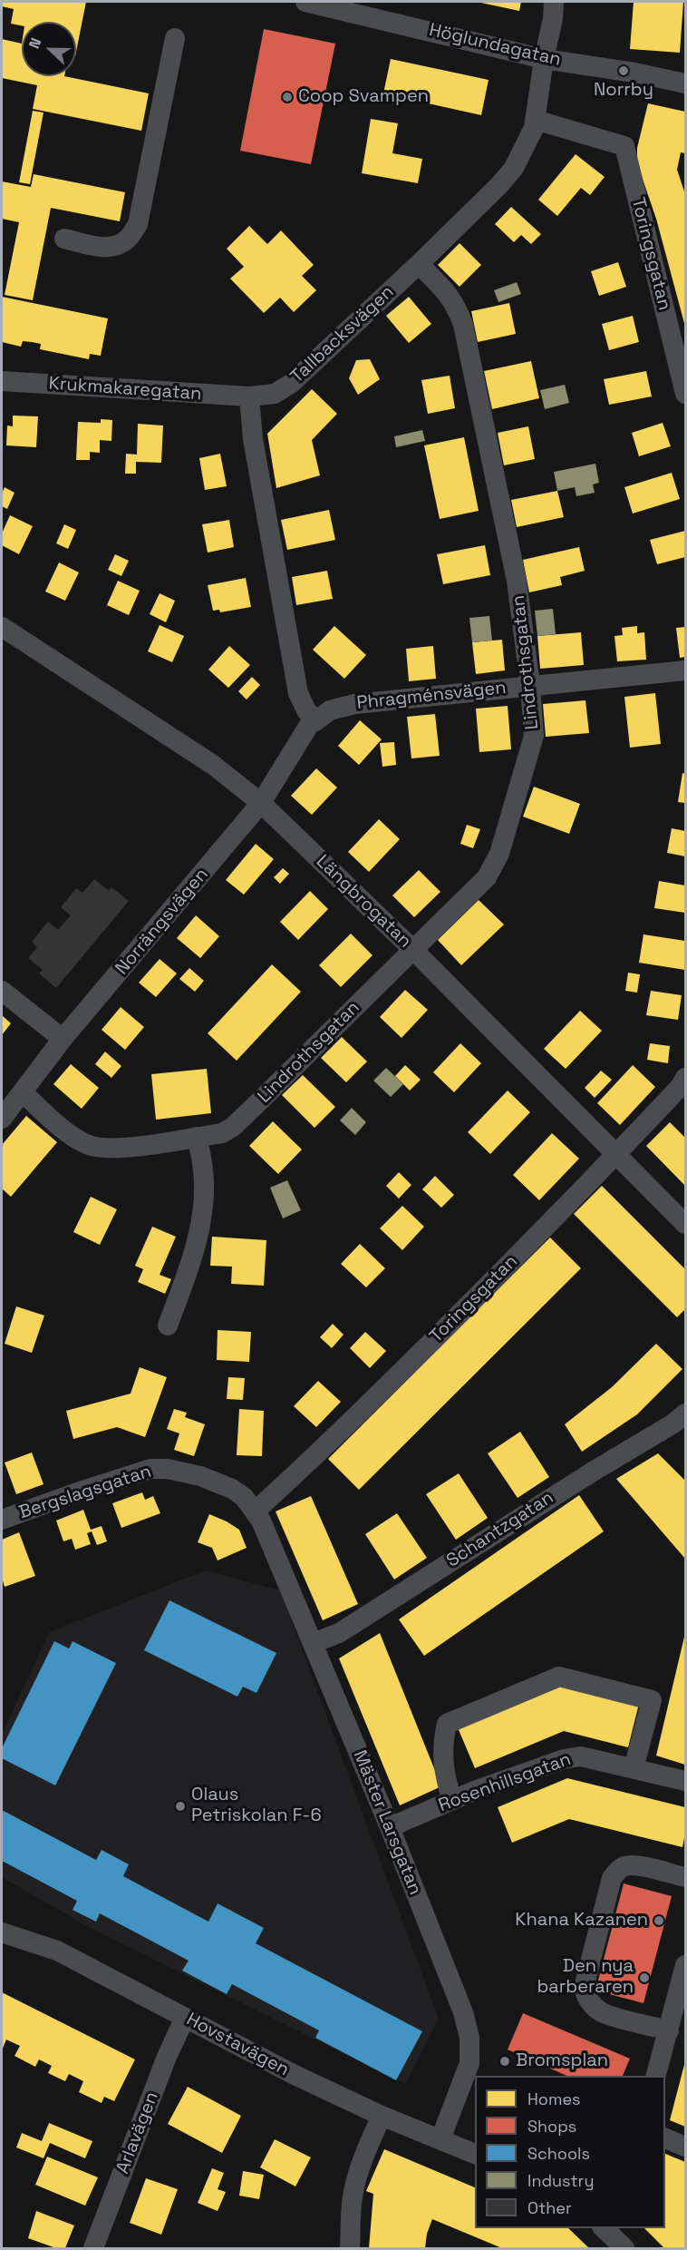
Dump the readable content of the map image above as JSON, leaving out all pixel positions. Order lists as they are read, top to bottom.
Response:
{
  "streets": {
    "street": [
      "Höglundagatan",
      "Toringsgatan",
      "Tallbacksvägen",
      "Krukmakaregatan",
      "Lindrothsgatan",
      "Phragménsvägen",
      "Längbrogatan",
      "Norrängsvägen",
      "Bergslagsgatan",
      "Schantzgatan",
      "Rosenhillsgatan",
      "Mäster Larsgatan",
      "Hovstavägen",
      "Arlavägen"
    ]
  },
  "crossings": [
    ["Höglundagatan", "Tallbacksvägen"],
    ["Toringsgatan", "Tallbacksvägen"],
    ["Toringsgatan", "Längbrogatan"],
    ["Toringsgatan", "Bergslagsgatan"],
    ["Toringsgatan", "Mäster Larsgatan"],
    ["Tallbacksvägen", "Krukmakaregatan"],
    ["Tallbacksvägen", "Lindrothsgatan"],
    ["Lindrothsgatan", "Phragménsvägen"],
    ["Lindrothsgatan", "Längbrogatan"],
    ["Lindrothsgatan", "Norrängsvägen"],
    ["Phragménsvägen", "Norrängsvägen"],
    ["Längbrogatan", "Norrängsvägen"],
    ["Bergslagsgatan", "Mäster Larsgatan"],
    ["Schantzgatan", "Mäster Larsgatan"],
    ["Rosenhillsgatan", "Mäster Larsgatan"],
    ["Mäster Larsgatan", "Hovstavägen"],
    ["Hovstavägen", "Arlavägen"]
  ],
  "places": [
    "Norrby",
    "Coop Svampen",
    "Olaus Petriskolan F-6",
    "Khana Kazanen",
    "Den nya barberaren",
    "Bromsplan"
  ],
  "legend": [
    "Homes",
    "Shops",
    "Schools",
    "Industry",
    "Other"
  ],
  "north": "left"
}
